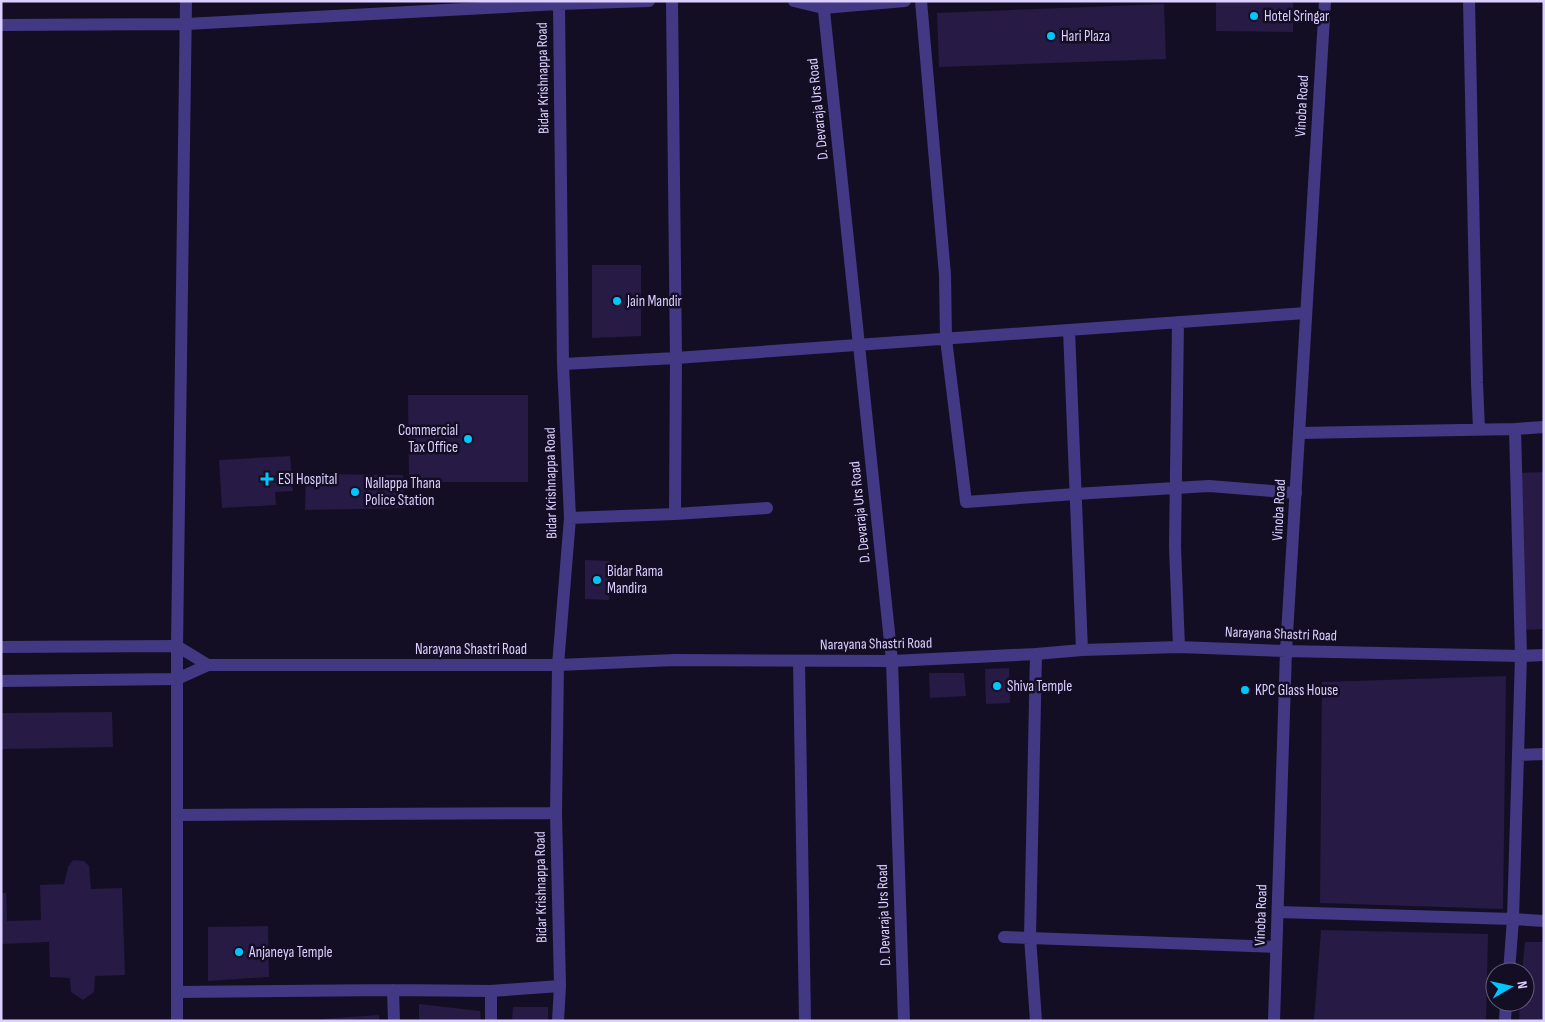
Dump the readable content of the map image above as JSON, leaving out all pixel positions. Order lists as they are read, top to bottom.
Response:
{
  "streets": {
    "street": [
      "Bidar Krishnappa Road",
      "Vinoba Road",
      "D. Devaraja Urs Road",
      "Narayana Shastri Road"
    ]
  },
  "crossings": [
    ["Bidar Krishnappa Road", "Narayana Shastri Road"],
    ["Vinoba Road", "Narayana Shastri Road"],
    ["D. Devaraja Urs Road", "Narayana Shastri Road"]
  ],
  "places": {
    "other": [
      "Hotel Sringar",
      "Hari Plaza",
      "Jain Mandir",
      "Commercial Tax Office",
      "Nallappa Thana Police Station",
      "Bidar Rama Mandira",
      "Shiva Temple",
      "KPC Glass House",
      "Anjaneya Temple"
    ],
    "health": ["ESI Hospital"]
  },
  "north": "right"
}
